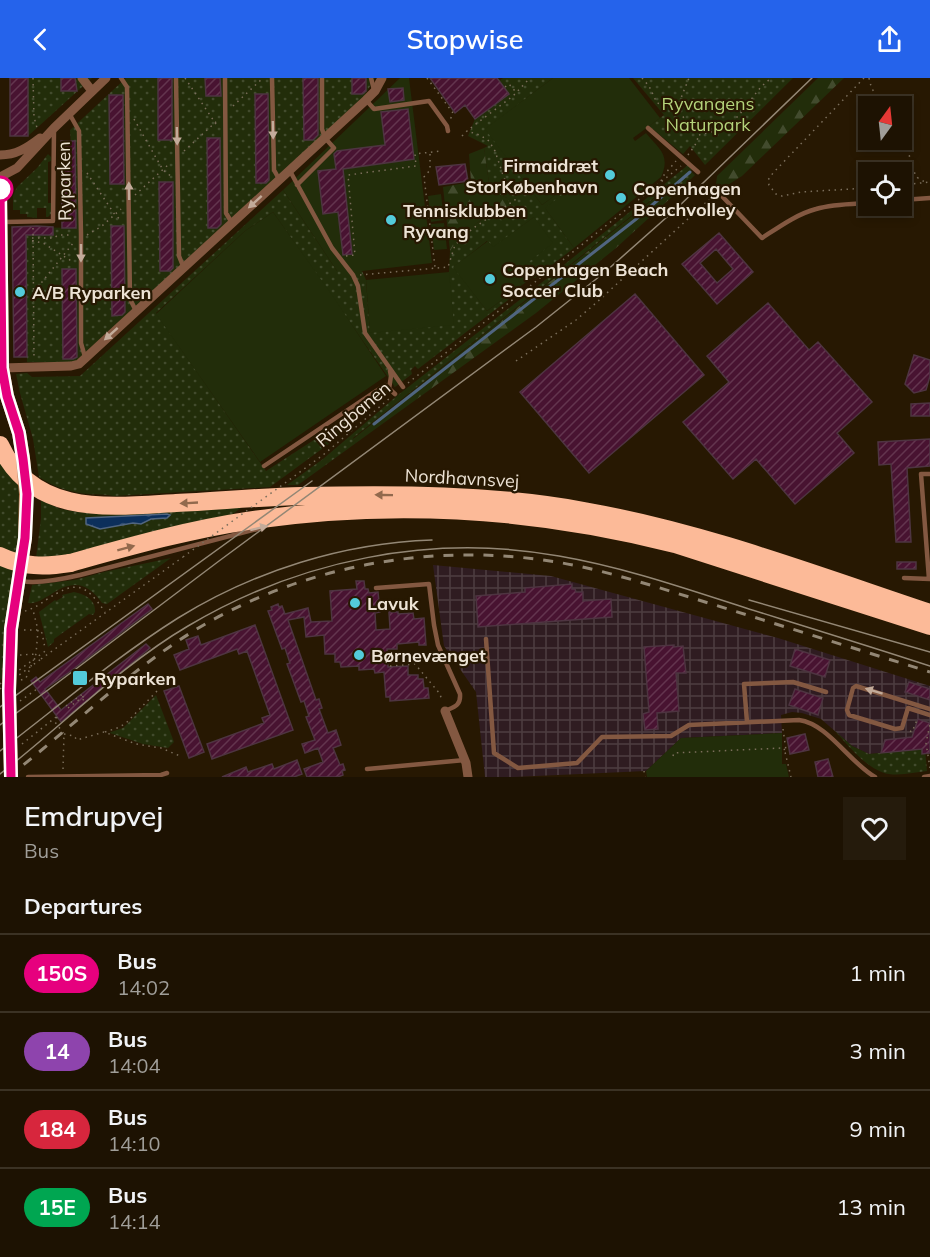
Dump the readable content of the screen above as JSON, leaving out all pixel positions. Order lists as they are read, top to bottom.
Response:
{
  "streets": {
    "highway": ["Nordhavnsvej"],
    "street": ["Ryparken"],
    "path": ["Ringbanen"]
  },
  "parks": ["Ryvangens Naturpark"],
  "places": {
    "other": [
      "Firmaidræt StorKøbenhavn",
      "Copenhagen Beachvolley",
      "Tennisklubben Ryvang",
      "Copenhagen Beach Soccer Club",
      "A/B Ryparken",
      "Lavuk",
      "Børnevænget"
    ],
    "transit": ["Ryparken"]
  },
  "lines": ["bus line 150S"],
  "north": "top",
  "page": {
    "header": "Stopwise",
    "heading": [
      ["Emdrupvej", "Bus"],
      "Departures"
    ],
    "list": [
      {
        "mark": "150S",
        "name": "Bus",
        "note": "14:02",
        "value": "1 min"
      },
      {
        "mark": "14",
        "name": "Bus",
        "note": "14:04",
        "value": "3 min"
      },
      {
        "mark": "184",
        "name": "Bus",
        "note": "14:10",
        "value": "9 min"
      },
      {
        "mark": "15E",
        "name": "Bus",
        "note": "14:14",
        "value": "13 min"
      }
    ]
  }
}
